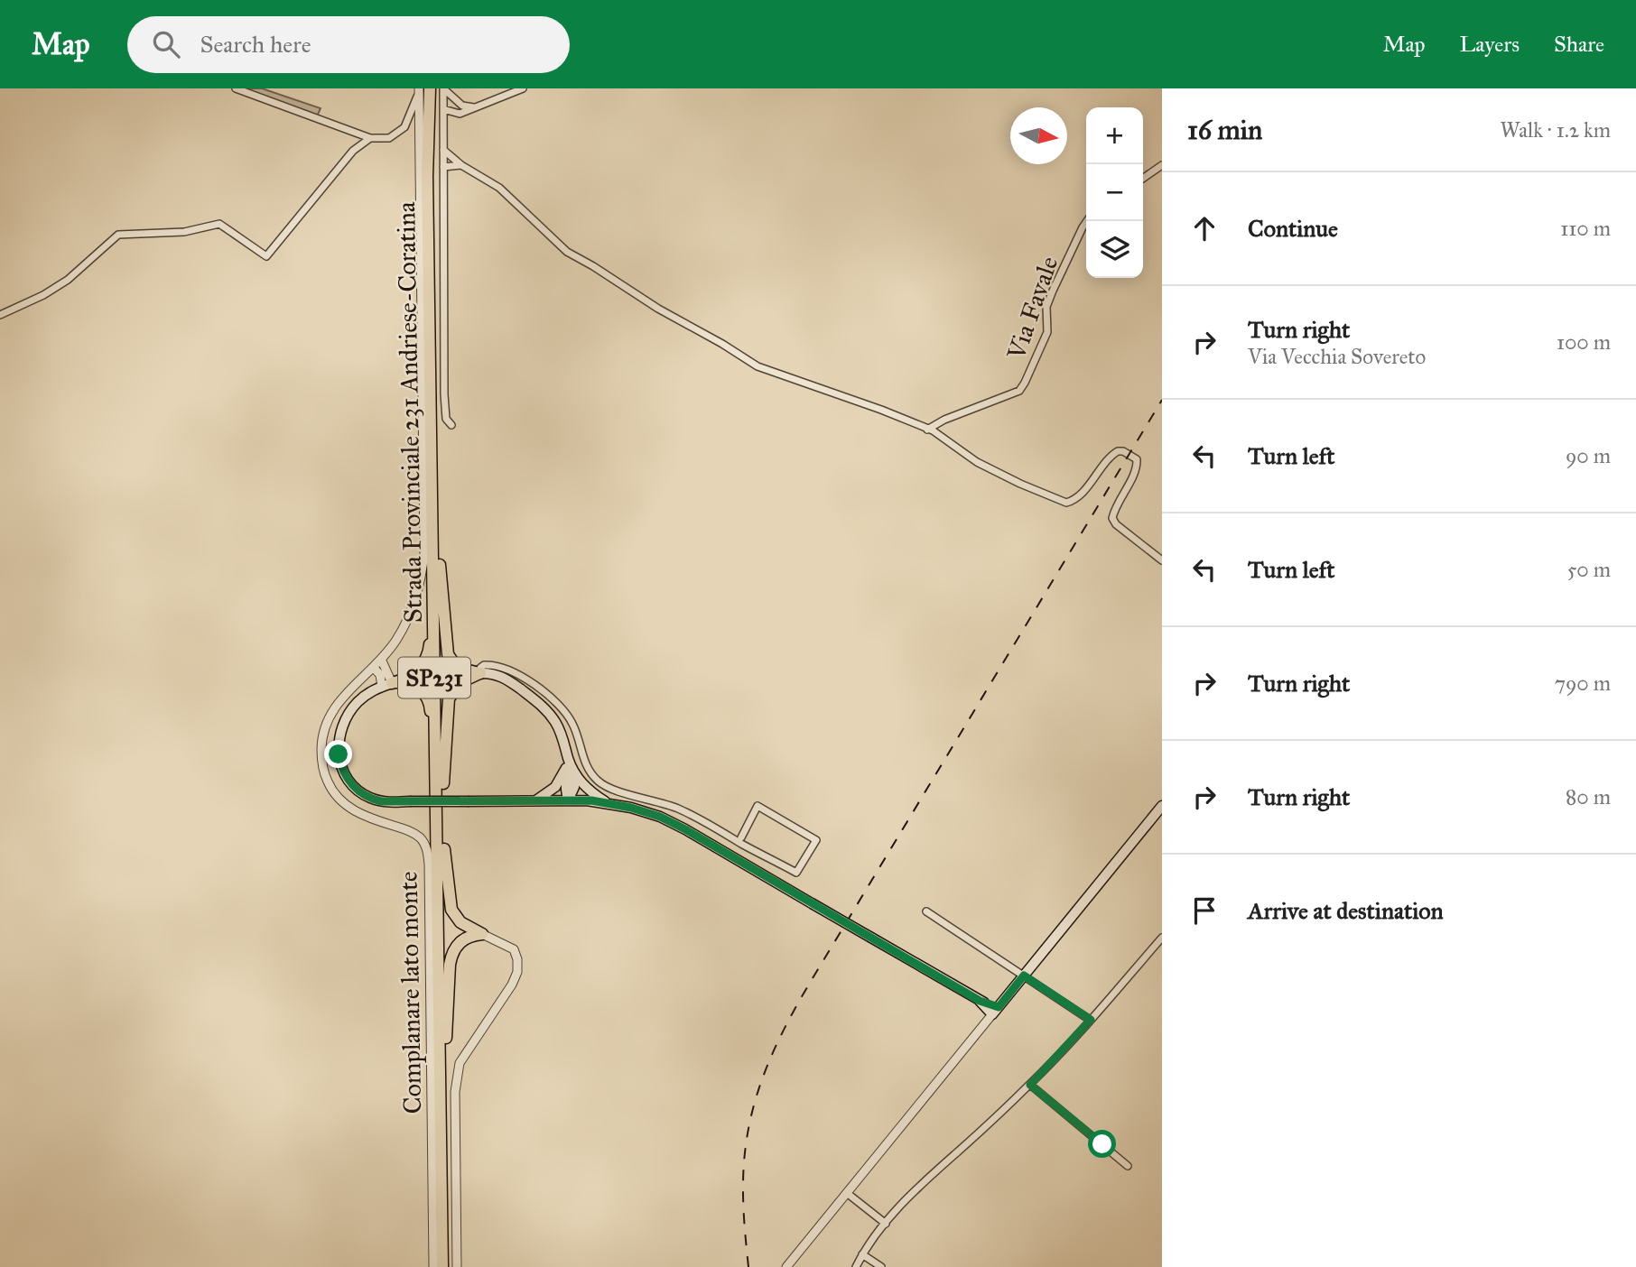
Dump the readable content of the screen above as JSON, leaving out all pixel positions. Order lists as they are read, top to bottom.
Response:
{
  "streets": {
    "highway": ["Strada Provinciale 231 Andriese-Coratina", "SP231"],
    "street": ["Via Favale", "Complanare lato monte"]
  },
  "crossings": [
    ["Strada Provinciale 231 Andriese-Coratina", "SP231"],
    ["Strada Provinciale 231 Andriese-Coratina", "Complanare lato monte"]
  ],
  "north": "right",
  "page": {
    "header": "Map",
    "search": "Search here",
    "nav": ["Map", "Layers", "Share"],
    "heading": ["16 min", "Walk · 1.2 km"],
    "map_buttons": ["+", "−"],
    "list": [
      ["Continue", "110 m"],
      ["Turn right", "Via Vecchia Sovereto", "100 m"],
      ["Turn left", "90 m"],
      ["Turn left", "50 m"],
      ["Turn right", "790 m"],
      ["Turn right", "80 m"],
      "Arrive at destination"
    ]
  }
}
